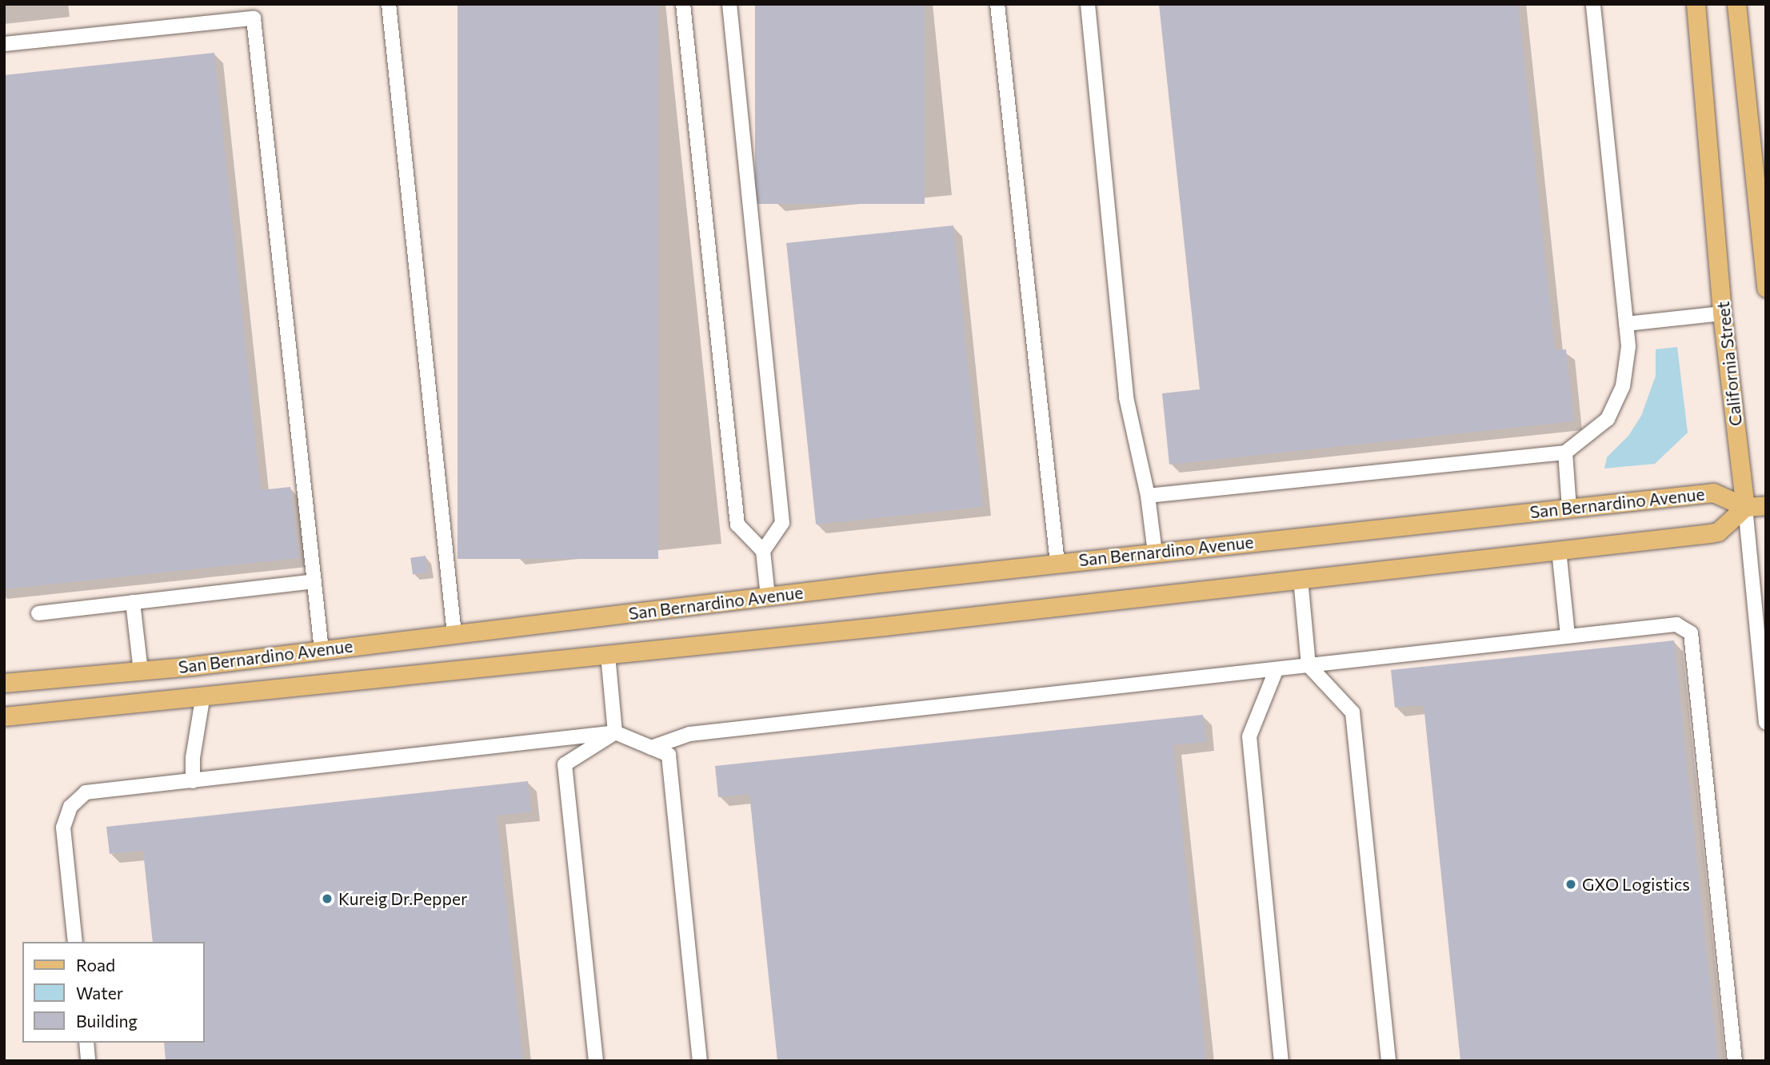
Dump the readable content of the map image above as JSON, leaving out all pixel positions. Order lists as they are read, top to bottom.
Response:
{
  "streets": {
    "main road": ["California Street", "San Bernardino Avenue"]
  },
  "crossings": [
    ["California Street", "San Bernardino Avenue"]
  ],
  "places": ["GXO Logistics", "Kureig Dr.Pepper"],
  "legend": ["Road", "Water", "Building"]
}
